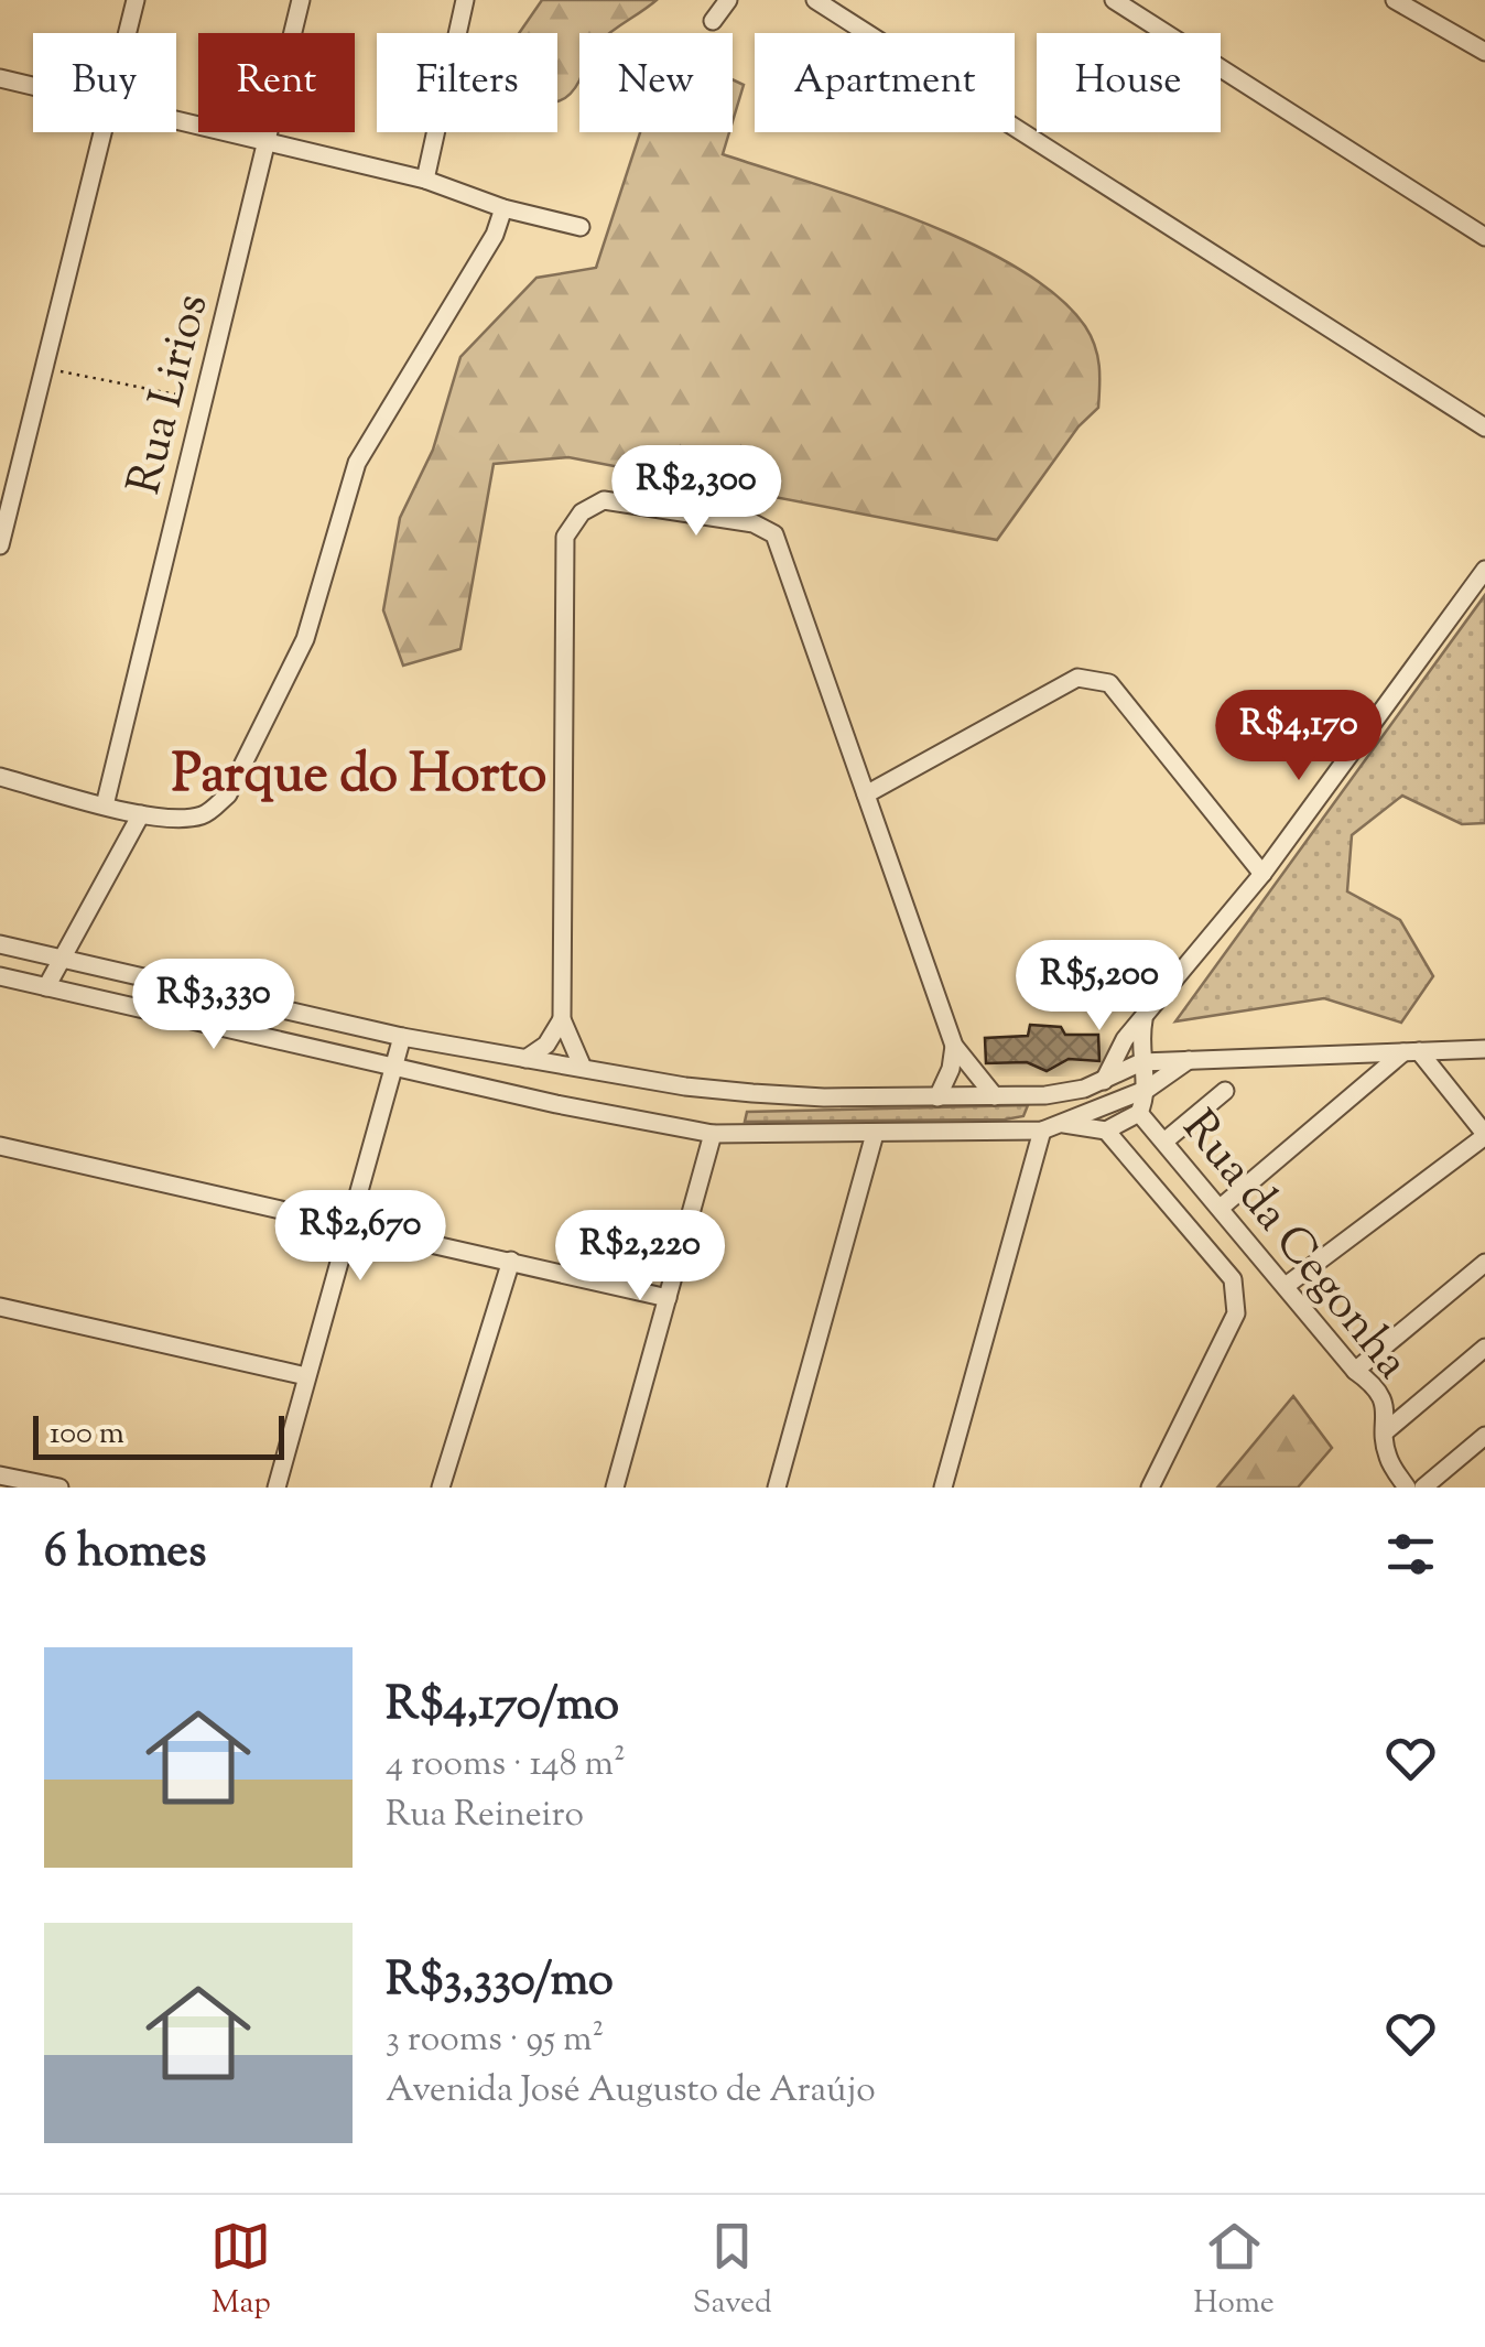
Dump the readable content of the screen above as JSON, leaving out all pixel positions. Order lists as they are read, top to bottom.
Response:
{
  "streets": {
    "street": ["Rua Lirios", "Rua da Cegonha"]
  },
  "districts": ["Parque do Horto"],
  "scale_bar": "100 m",
  "page": {
    "chip": [
      "Buy",
      "Rent",
      "Filters",
      "New",
      "Apartment",
      "House"
    ],
    "price": [
      "R$2,300",
      "R$4,170",
      "R$5,200",
      "R$3,330",
      "R$2,670",
      "R$2,220"
    ],
    "scale": "100 m",
    "heading": "6 homes",
    "list": [
      {
        "name": "R$4,170/mo",
        "note": "4 rooms · 148 m² · Rua Reineiro"
      },
      {
        "name": "R$3,330/mo",
        "note": "3 rooms · 95 m² · Avenida José Augusto de Araújo"
      }
    ],
    "tabs": ["Map", "Saved", "Home"]
  }
}
